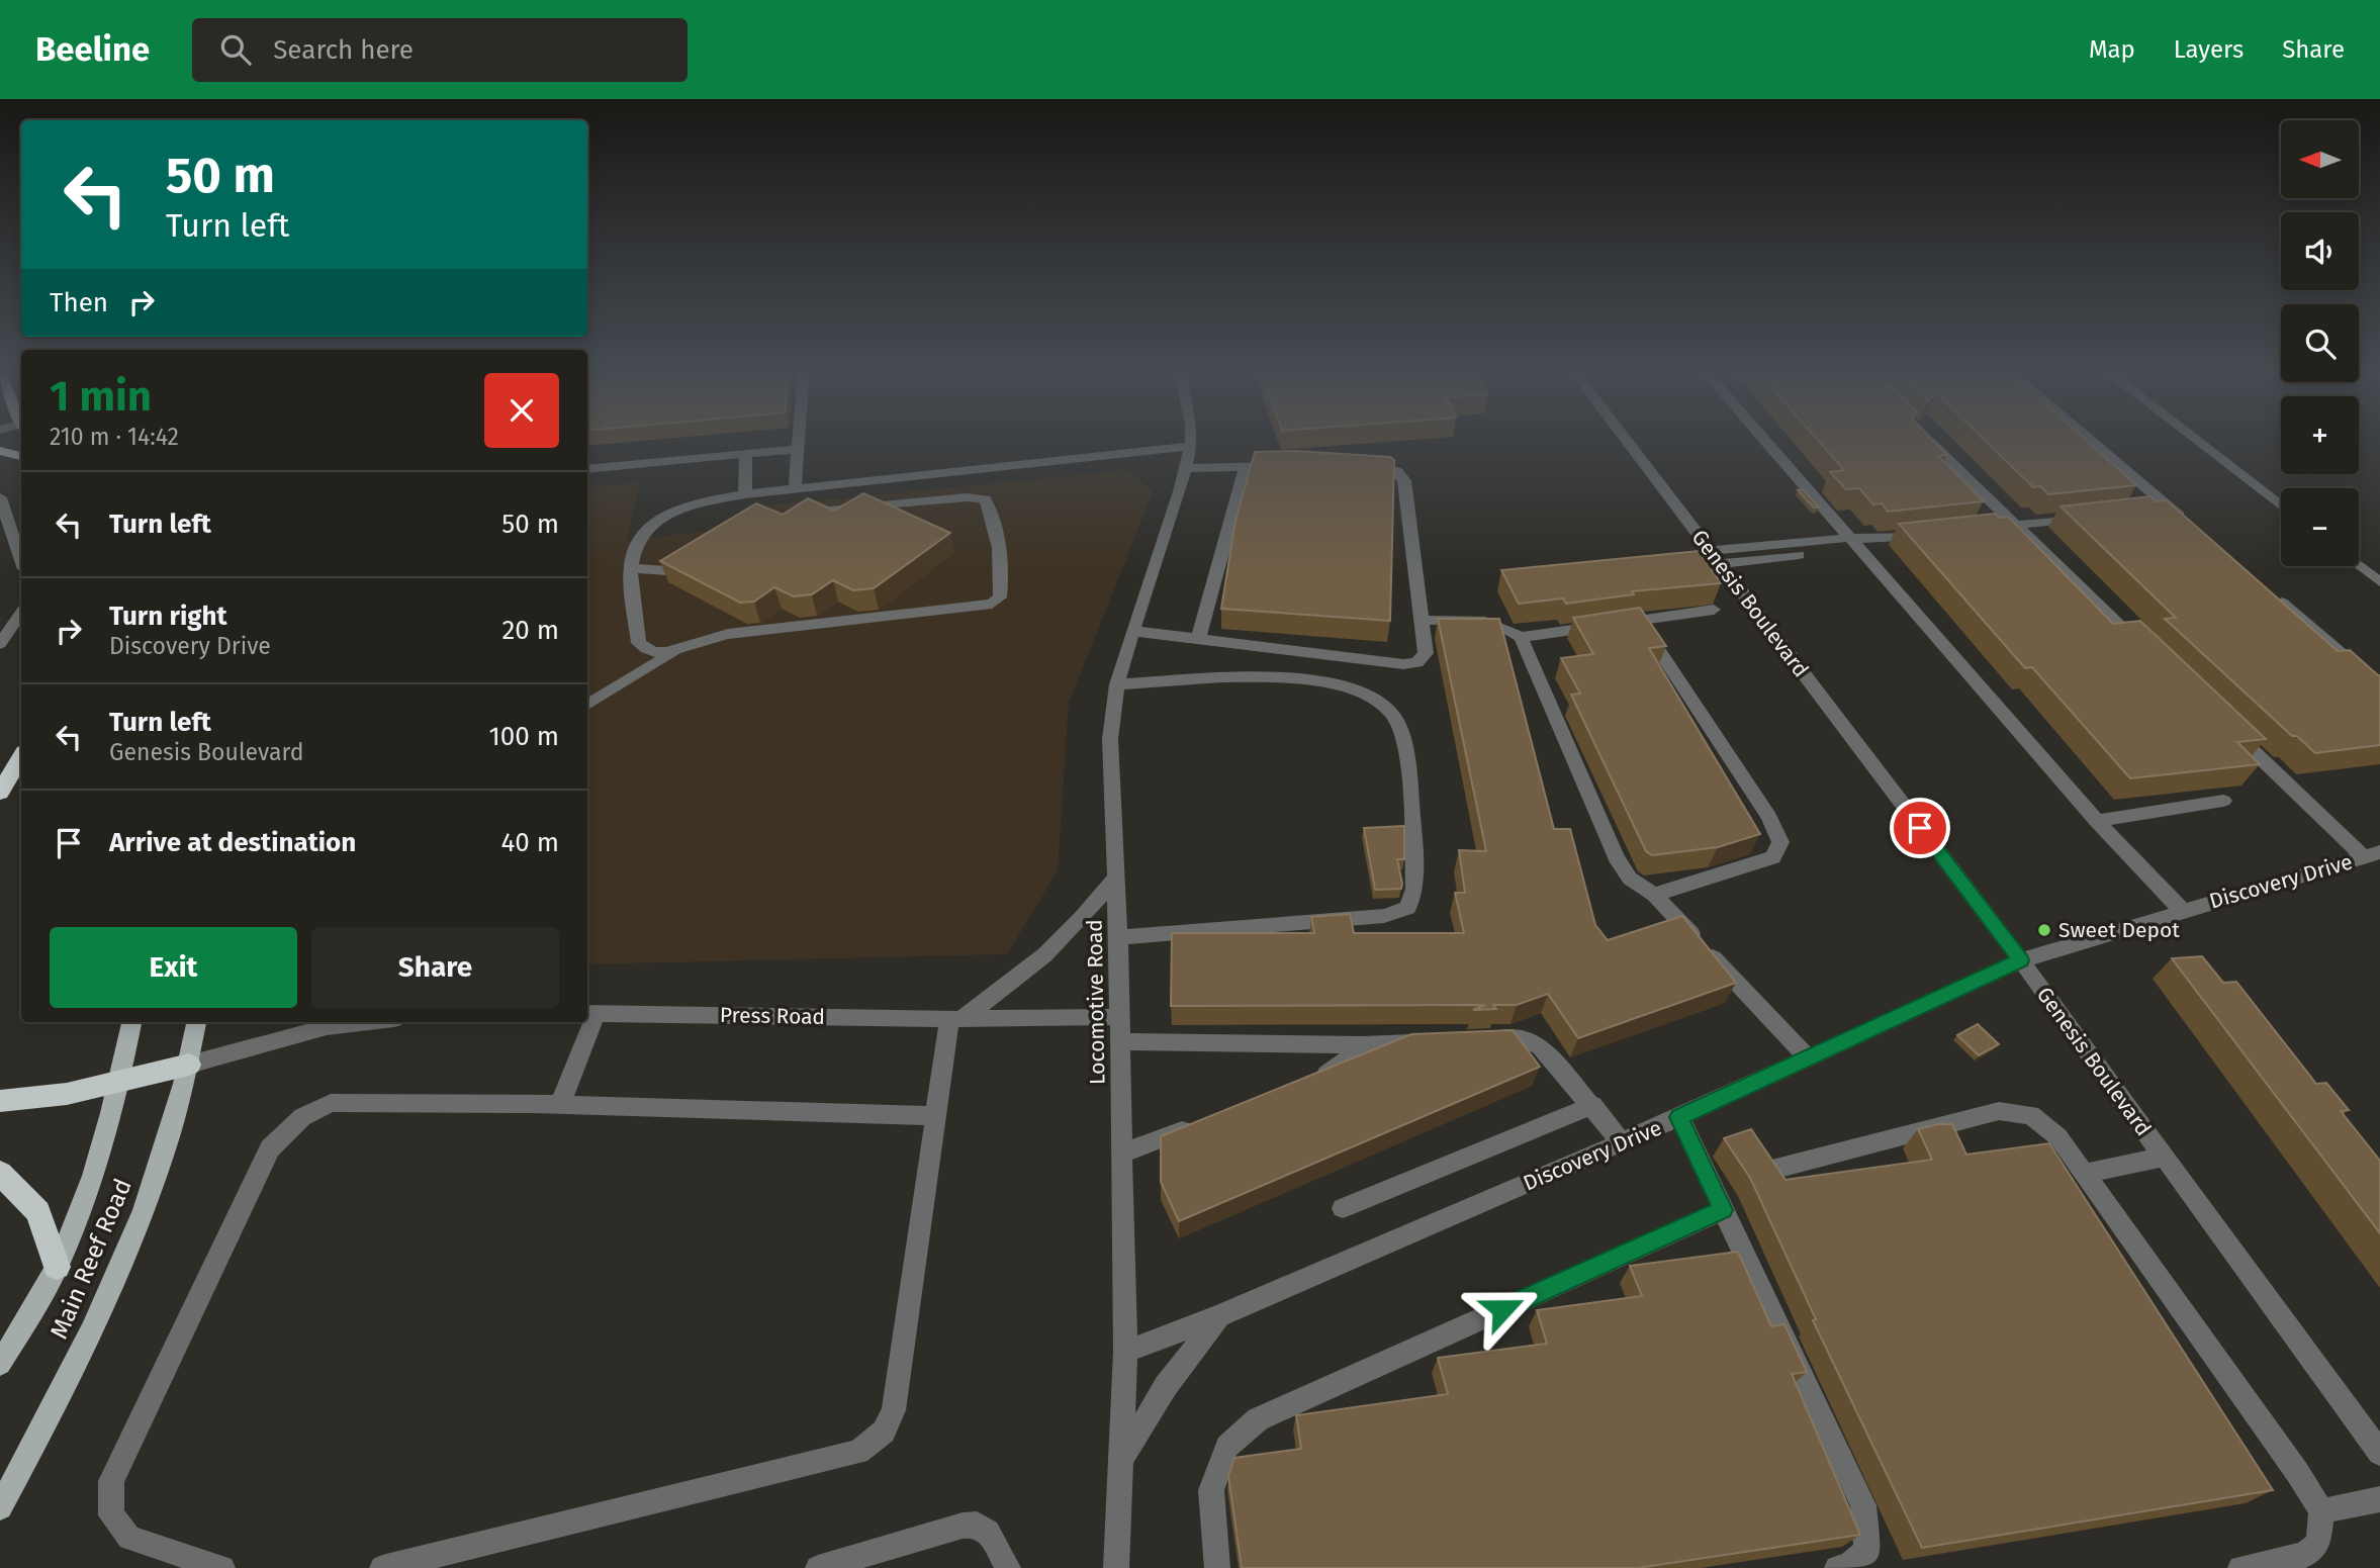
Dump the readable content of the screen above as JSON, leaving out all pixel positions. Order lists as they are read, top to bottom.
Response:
{
  "streets": {
    "main road": ["Main Reef Road"],
    "street": [
      "Genesis Boulevard",
      "Discovery Drive",
      "Locomotive Road",
      "Press Road"
    ]
  },
  "crossings": [
    ["Genesis Boulevard", "Discovery Drive"],
    ["Discovery Drive", "Locomotive Road"],
    ["Locomotive Road", "Press Road"]
  ],
  "places": ["Sweet Depot"],
  "north": "left",
  "page": {
    "header": "Beeline",
    "search": "Search here",
    "nav": ["Map", "Layers", "Share"],
    "map_buttons": ["+", "−"],
    "turn": ["50 m", "Turn left"],
    "then": "Then",
    "heading": ["1 min", "210 m · 14:42"],
    "list": [
      {
        "name": "Turn left",
        "value": "50 m"
      },
      {
        "name": "Turn right",
        "note": "Discovery Drive",
        "value": "20 m"
      },
      {
        "name": "Turn left",
        "note": "Genesis Boulevard",
        "value": "100 m"
      },
      {
        "name": "Arrive at destination",
        "value": "40 m"
      }
    ],
    "buttons": ["Exit", "Share"]
  }
}
